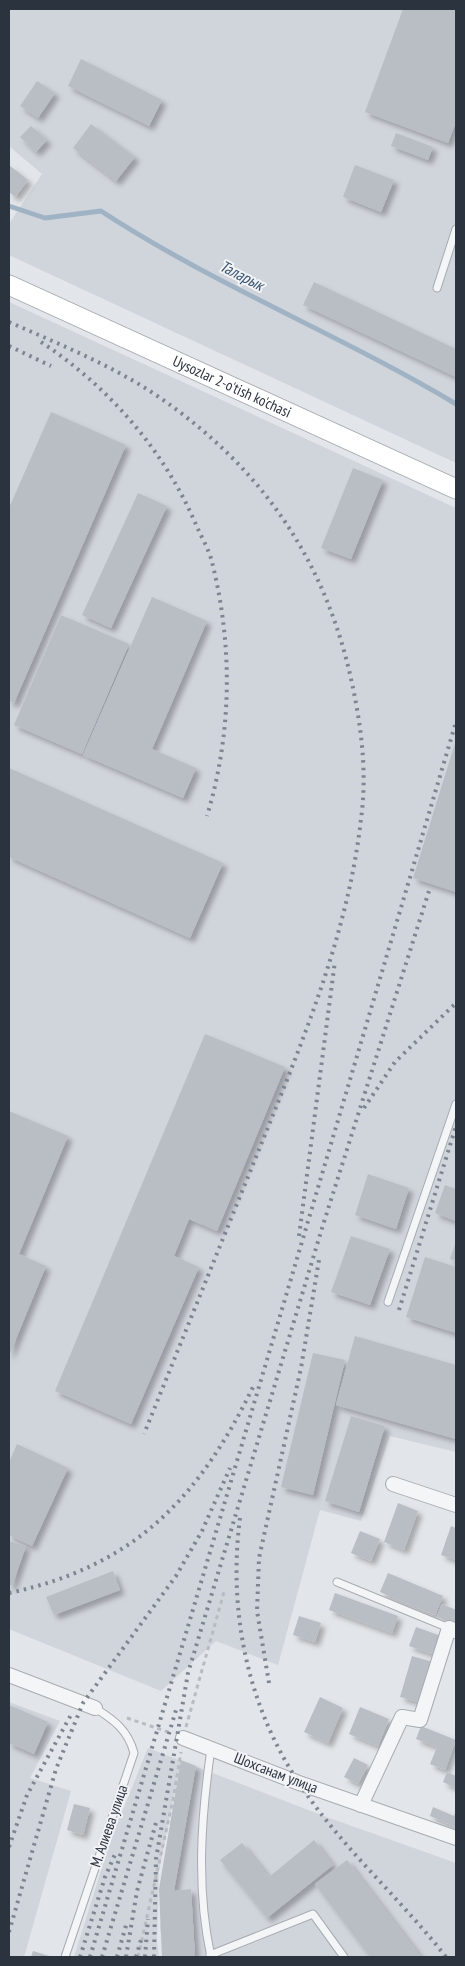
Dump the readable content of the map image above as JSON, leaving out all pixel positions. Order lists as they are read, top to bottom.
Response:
{
  "streets": {
    "street": ["Uysozlar 2-o'tish ko'chasi", "Шохсанам улица"],
    "lane": ["М. Алиева улица"]
  },
  "water": ["Таларык"]
}
